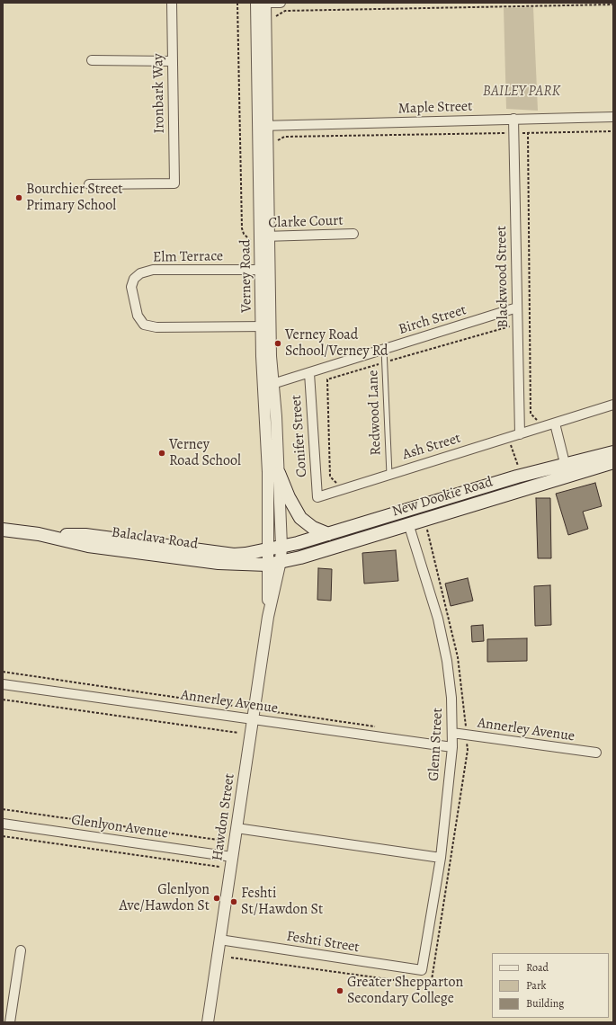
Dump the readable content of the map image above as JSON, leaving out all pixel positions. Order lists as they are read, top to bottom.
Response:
{
  "streets": {
    "main road": ["New Dookie Road", "Balaclava Road"],
    "street": [
      "Ironbark Way",
      "Maple Street",
      "Clarke Court",
      "Elm Terrace",
      "Verney Road",
      "Blackwood Street",
      "Birch Street",
      "Conifer Street",
      "Ash Street",
      "Annerley Avenue",
      "Glenn Street",
      "Hawdon Street",
      "Glenlyon Avenue",
      "Feshti Street"
    ],
    "lane": ["Redwood Lane"]
  },
  "crossings": [
    ["Maple Street", "Verney Road"],
    ["Maple Street", "Blackwood Street"],
    ["Clarke Court", "Verney Road"],
    ["Elm Terrace", "Verney Road"],
    ["Verney Road", "Birch Street"],
    ["Verney Road", "New Dookie Road"],
    ["Verney Road", "Balaclava Road"],
    ["Verney Road", "Hawdon Street"],
    ["Blackwood Street", "Birch Street"],
    ["Blackwood Street", "Ash Street"],
    ["Birch Street", "Redwood Lane"],
    ["Birch Street", "Conifer Street"],
    ["Redwood Lane", "Ash Street"],
    ["Conifer Street", "Ash Street"],
    ["New Dookie Road", "Balaclava Road"],
    ["New Dookie Road", "Glenn Street"],
    ["New Dookie Road", "Hawdon Street"],
    ["Balaclava Road", "Hawdon Street"],
    ["Annerley Avenue", "Glenn Street"],
    ["Annerley Avenue", "Hawdon Street"],
    ["Glenn Street", "Feshti Street"],
    ["Hawdon Street", "Glenlyon Avenue"],
    ["Hawdon Street", "Feshti Street"]
  ],
  "parks": ["BAILEY PARK"],
  "places": [
    "Bourchier Street Primary School",
    "Verney Road School/Verney Rd",
    "Verney Road School",
    "Glenlyon Ave/Hawdon St",
    "Feshti St/Hawdon St",
    "Greater Shepparton Secondary College"
  ],
  "legend": ["Road", "Park", "Building"]
}
